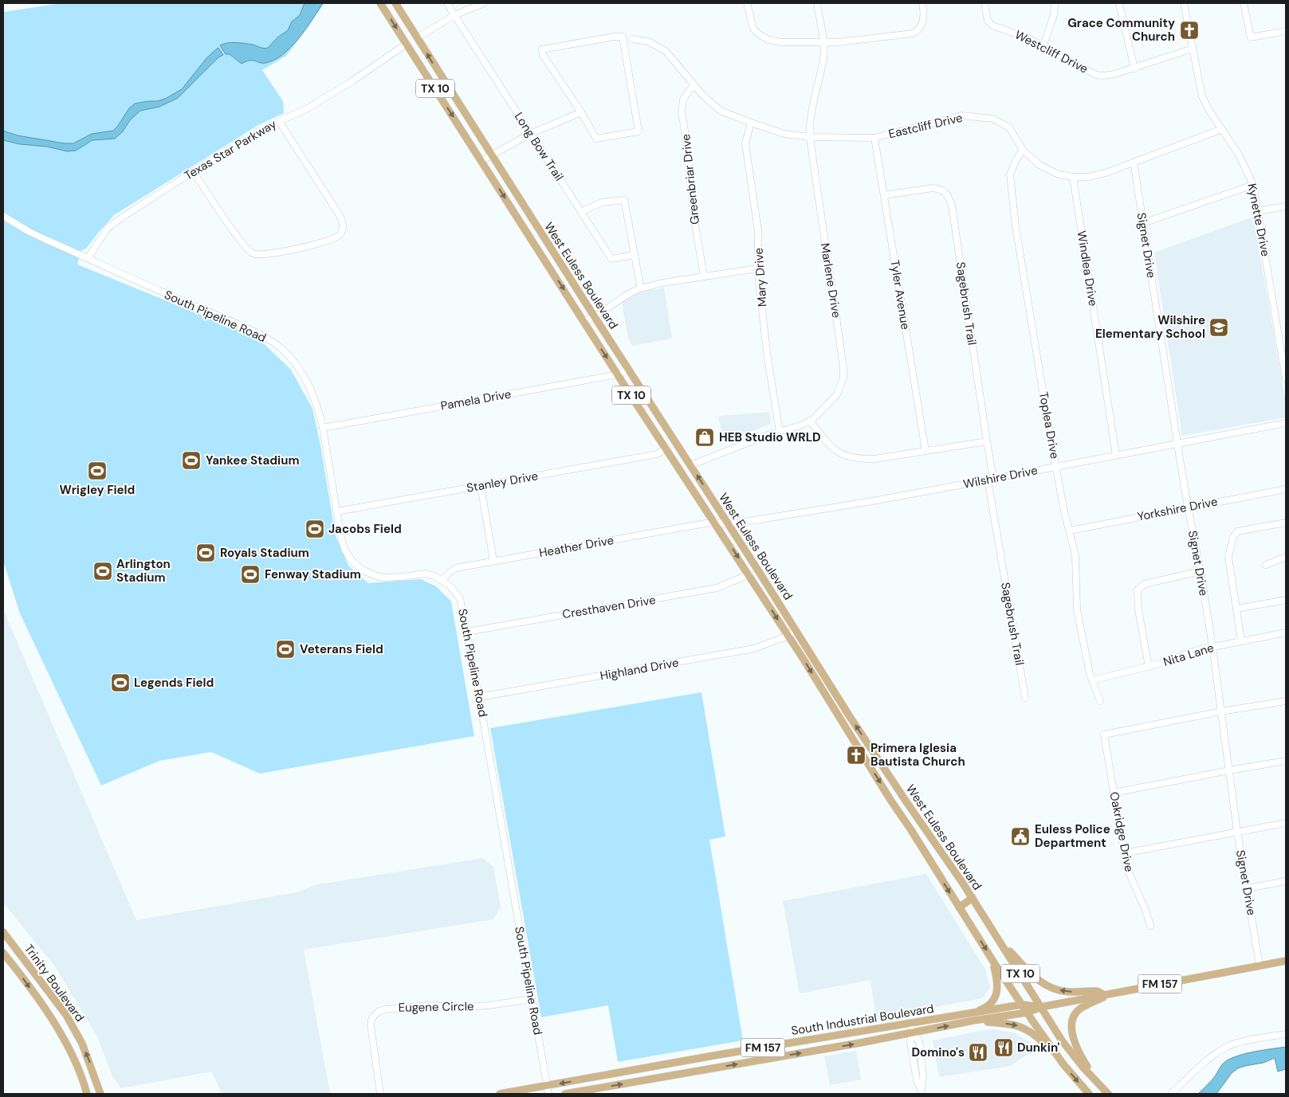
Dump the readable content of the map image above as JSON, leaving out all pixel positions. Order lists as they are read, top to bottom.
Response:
{
  "streets": {
    "main road": [
      "TX 10",
      "West Euless Boulevard",
      "Trinity Boulevard",
      "FM 157",
      "South Industrial Boulevard"
    ],
    "street": [
      "Westcliff Drive",
      "Eastcliff Drive",
      "Long Bow Trail",
      "Texas Star Parkway",
      "Greenbriar Drive",
      "Kynette Drive",
      "Signet Drive",
      "Windlea Drive",
      "Mary Drive",
      "Marlene Drive",
      "Tyler Avenue",
      "Sagebrush Trail",
      "South Pipeline Road",
      "Pamela Drive",
      "Toplea Drive",
      "Wilshire Drive",
      "Stanley Drive",
      "Yorkshire Drive",
      "Heather Drive",
      "Cresthaven Drive",
      "Nita Lane",
      "Highland Drive",
      "Oakridge Drive",
      "Eugene Circle"
    ]
  },
  "crossings": [
    ["Westcliff Drive", "Kynette Drive"],
    ["Eastcliff Drive", "Greenbriar Drive"],
    ["Eastcliff Drive", "Kynette Drive"],
    ["Eastcliff Drive", "Signet Drive"],
    ["Eastcliff Drive", "Windlea Drive"],
    ["Eastcliff Drive", "Mary Drive"],
    ["Eastcliff Drive", "Marlene Drive"],
    ["Eastcliff Drive", "Tyler Avenue"],
    ["Eastcliff Drive", "Toplea Drive"],
    ["Texas Star Parkway", "West Euless Boulevard"],
    ["Texas Star Parkway", "South Pipeline Road"],
    ["Signet Drive", "Wilshire Drive"],
    ["Signet Drive", "Yorkshire Drive"],
    ["Signet Drive", "Nita Lane"],
    ["Signet Drive", "Oakridge Drive"],
    ["Signet Drive", "South Industrial Boulevard"],
    ["Windlea Drive", "Wilshire Drive"],
    ["West Euless Boulevard", "Marlene Drive"],
    ["West Euless Boulevard", "Pamela Drive"],
    ["West Euless Boulevard", "Wilshire Drive"],
    ["West Euless Boulevard", "Stanley Drive"],
    ["West Euless Boulevard", "Heather Drive"],
    ["West Euless Boulevard", "Cresthaven Drive"],
    ["West Euless Boulevard", "Highland Drive"],
    ["West Euless Boulevard", "South Industrial Boulevard"],
    ["Mary Drive", "Marlene Drive"],
    ["Tyler Avenue", "Sagebrush Trail"],
    ["Sagebrush Trail", "Wilshire Drive"],
    ["South Pipeline Road", "Pamela Drive"],
    ["South Pipeline Road", "Stanley Drive"],
    ["South Pipeline Road", "Heather Drive"],
    ["South Pipeline Road", "Cresthaven Drive"],
    ["South Pipeline Road", "Highland Drive"],
    ["South Pipeline Road", "FM 157"],
    ["South Pipeline Road", "Eugene Circle"],
    ["South Pipeline Road", "South Industrial Boulevard"],
    ["Toplea Drive", "Wilshire Drive"],
    ["Toplea Drive", "Yorkshire Drive"],
    ["Toplea Drive", "Nita Lane"],
    ["Wilshire Drive", "Heather Drive"],
    ["FM 157", "South Industrial Boulevard"]
  ],
  "places": {
    "church": ["Grace Community Church", "Primera Iglesia Bautista Church"],
    "school or university": ["Wilshire Elementary School"],
    "shop": ["HEB Studio WRLD"],
    "sports": [
      "Yankee Stadium",
      "Wrigley Field",
      "Jacobs Field",
      "Royals Stadium",
      "Arlington Stadium",
      "Fenway Stadium",
      "Veterans Field",
      "Legends Field"
    ],
    "public building": ["Euless Police Department"],
    "restaurant": ["Dunkin'", "Domino's"]
  }
}
